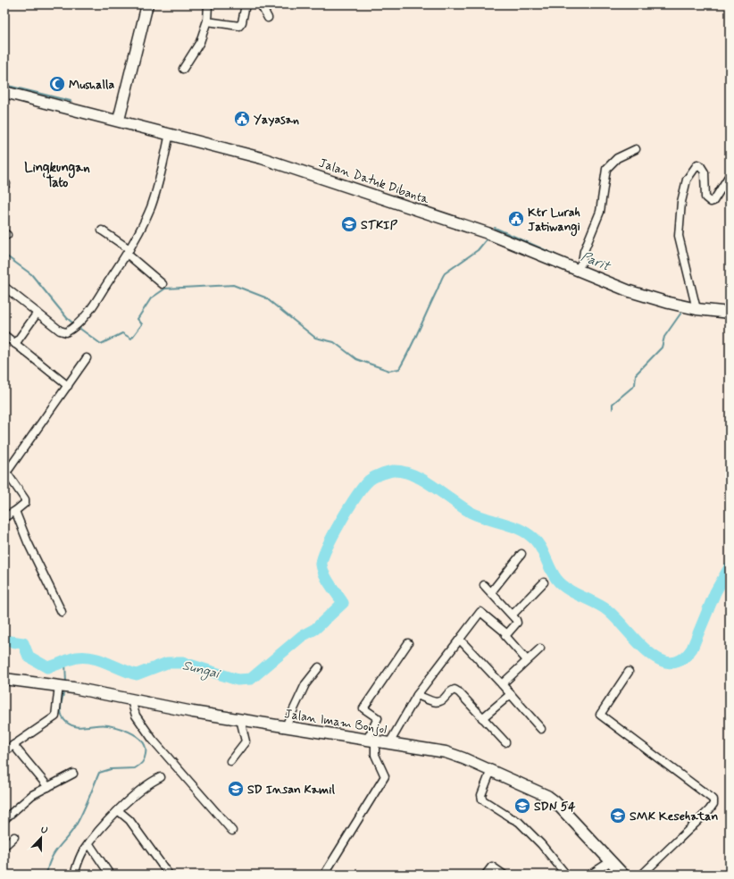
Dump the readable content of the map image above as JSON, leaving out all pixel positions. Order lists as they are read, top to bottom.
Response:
{
  "streets": {
    "street": ["Jalan Datuk Dibanta", "Jalan Imam Bonjol"]
  },
  "districts": ["Lingkungan Tato"],
  "water": ["Parit", "Sungai"],
  "places": {
    "mosque": ["Mushalla"],
    "public building": ["Yayasan", "Ktr Lurah Jatiwangi"],
    "school or university": [
      "STKIP",
      "SD Insan Kamil",
      "SDN 54",
      "SMK Kesehatan"
    ]
  },
  "north": "top"
}
